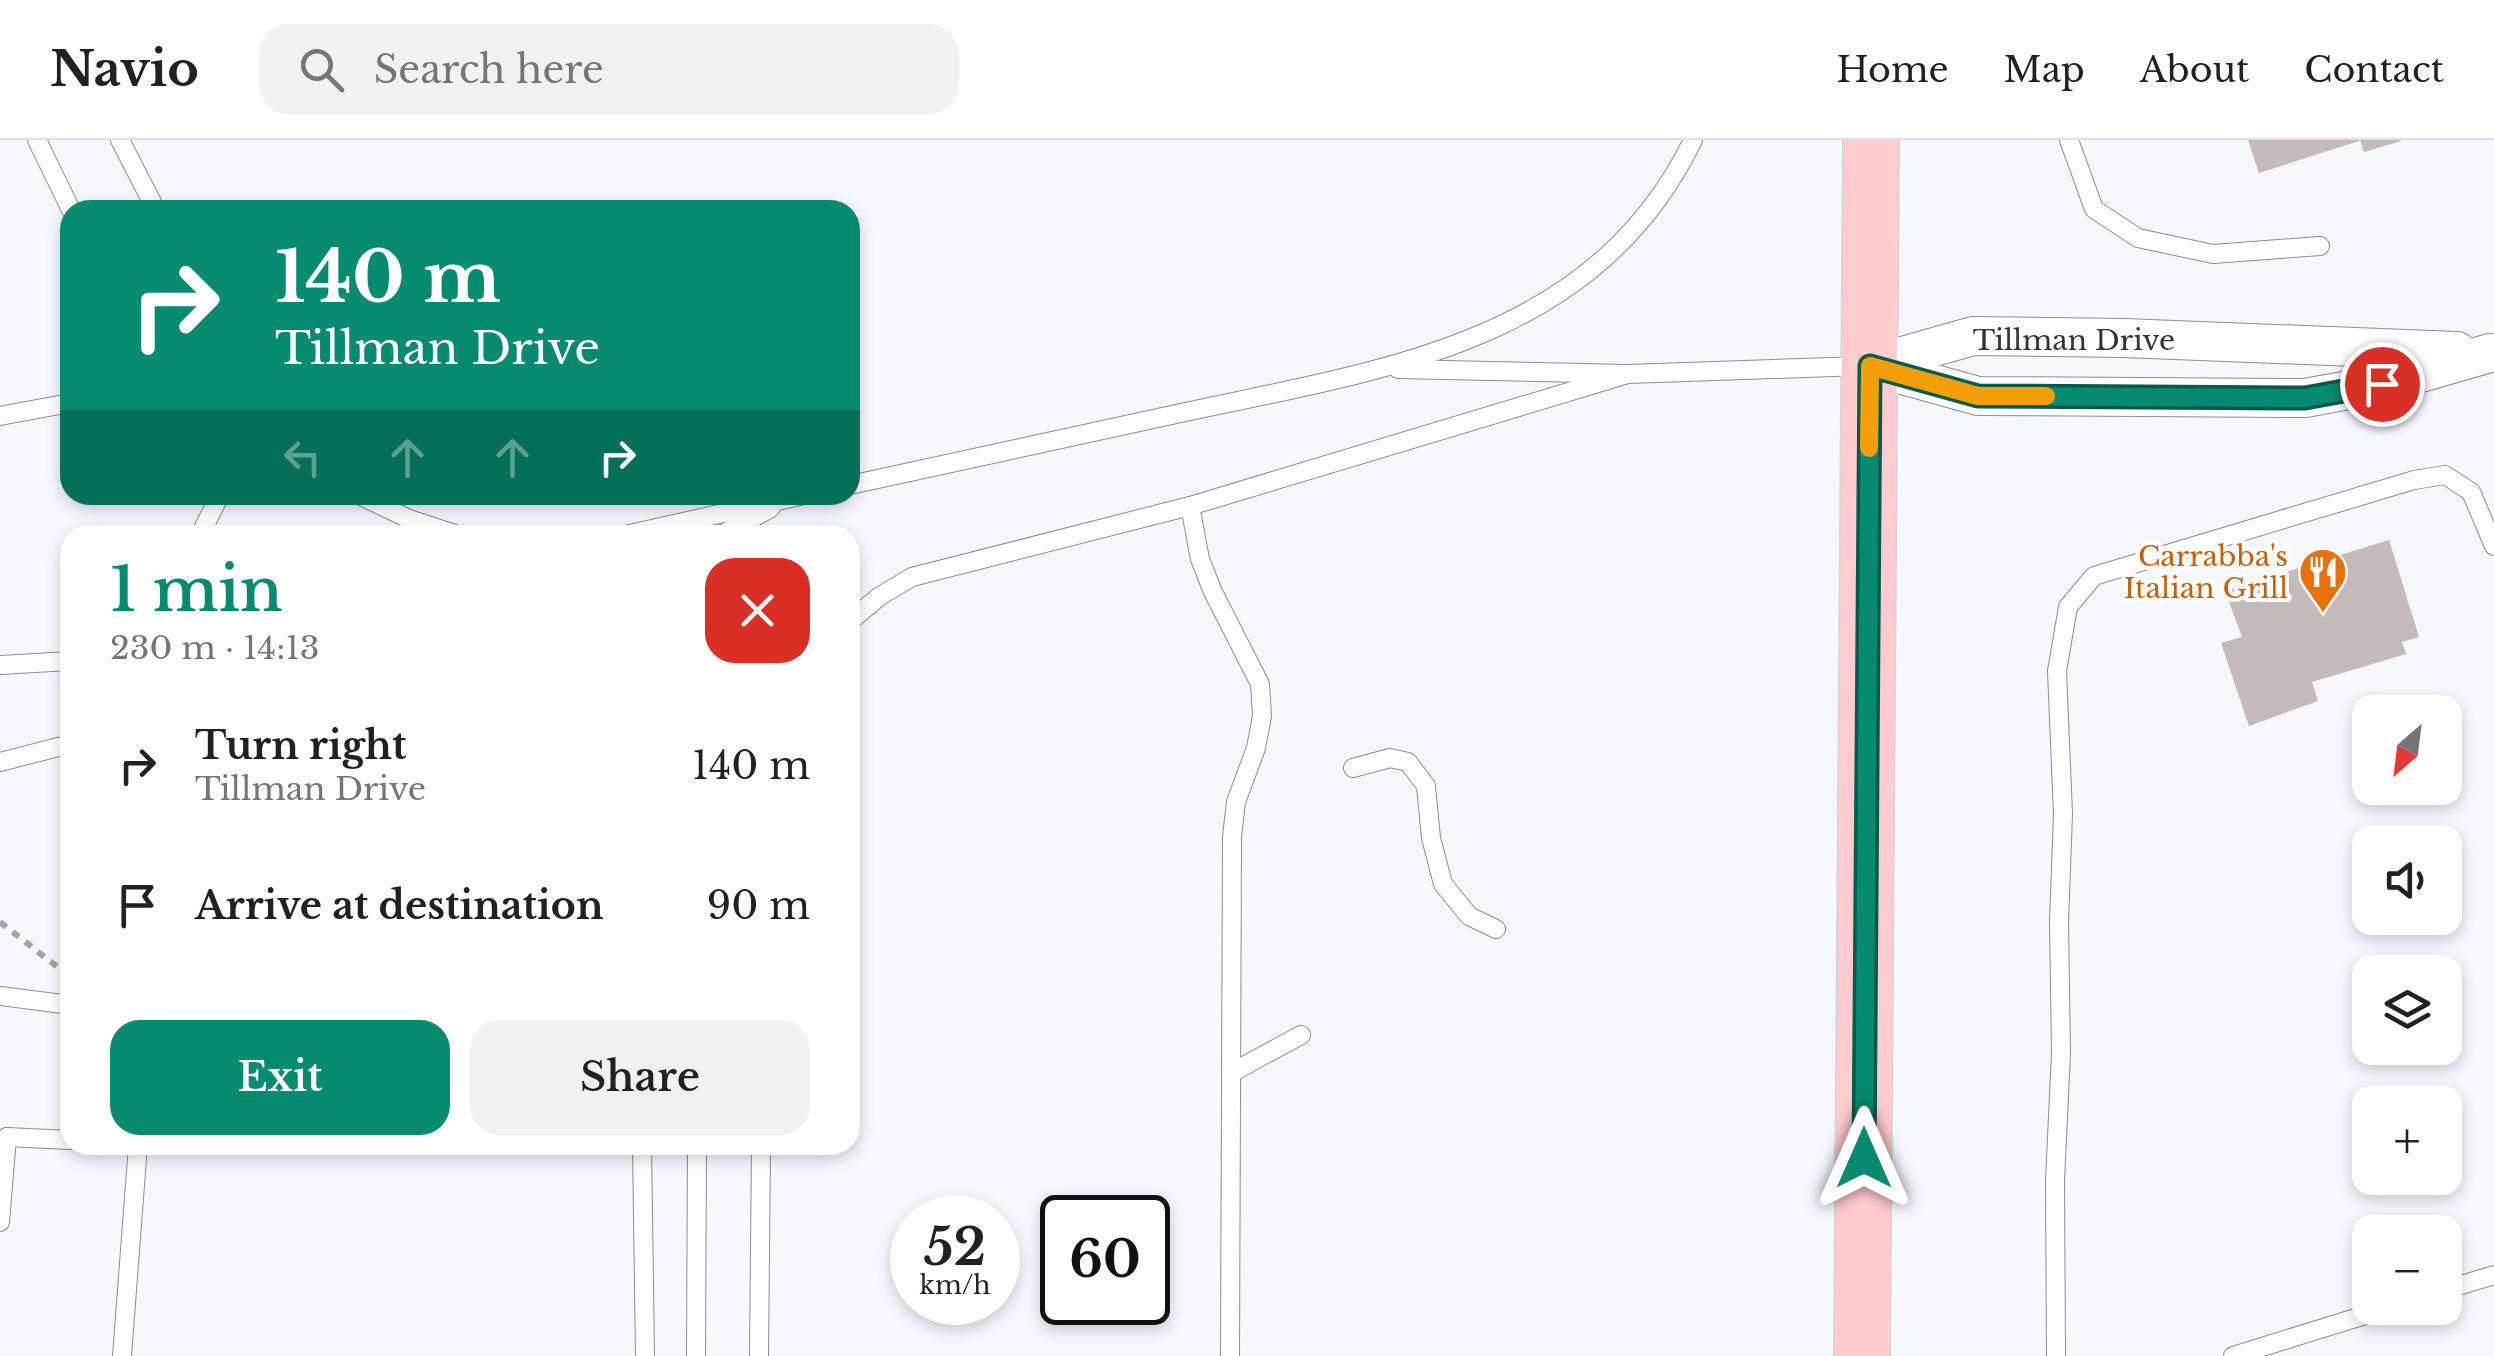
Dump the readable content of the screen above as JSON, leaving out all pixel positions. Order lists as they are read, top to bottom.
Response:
{
  "streets": {
    "street": ["Tillman Drive"]
  },
  "places": {
    "restaurant": ["Carrabba's Italian Grill"]
  },
  "north": "bottom left",
  "page": {
    "header": "Navio",
    "search": "Search here",
    "nav": [
      "Home",
      "Map",
      "About",
      "Contact"
    ],
    "turn": ["140 m", "Tillman Drive"],
    "heading": ["1 min", "230 m · 14:13"],
    "map_buttons": ["+", "−"],
    "list": [
      {
        "name": "Turn right",
        "note": "Tillman Drive",
        "value": "140 m"
      },
      {
        "name": "Arrive at destination",
        "value": "90 m"
      }
    ],
    "buttons": ["Exit", "Share"],
    "speed": "52 km/h",
    "limit": "60"
  }
}
